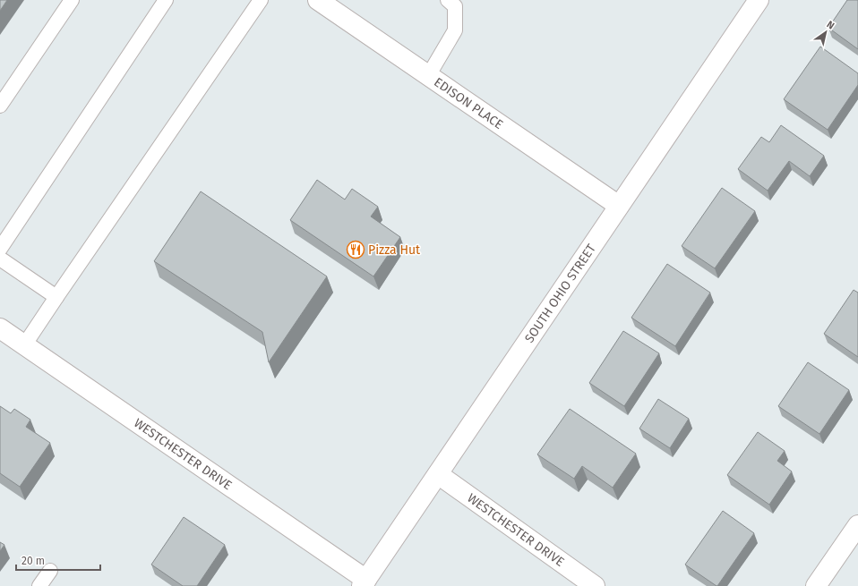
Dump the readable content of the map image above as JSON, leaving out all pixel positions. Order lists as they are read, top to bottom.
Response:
{
  "streets": {
    "street": ["EDISON PLACE", "SOUTH OHIO STREET", "WESTCHESTER DRIVE"]
  },
  "crossings": [
    ["EDISON PLACE", "SOUTH OHIO STREET"],
    ["SOUTH OHIO STREET", "WESTCHESTER DRIVE"]
  ],
  "places": {
    "restaurant": ["Pizza Hut"]
  },
  "scale_bar": "20 m",
  "north": "top right"
}
